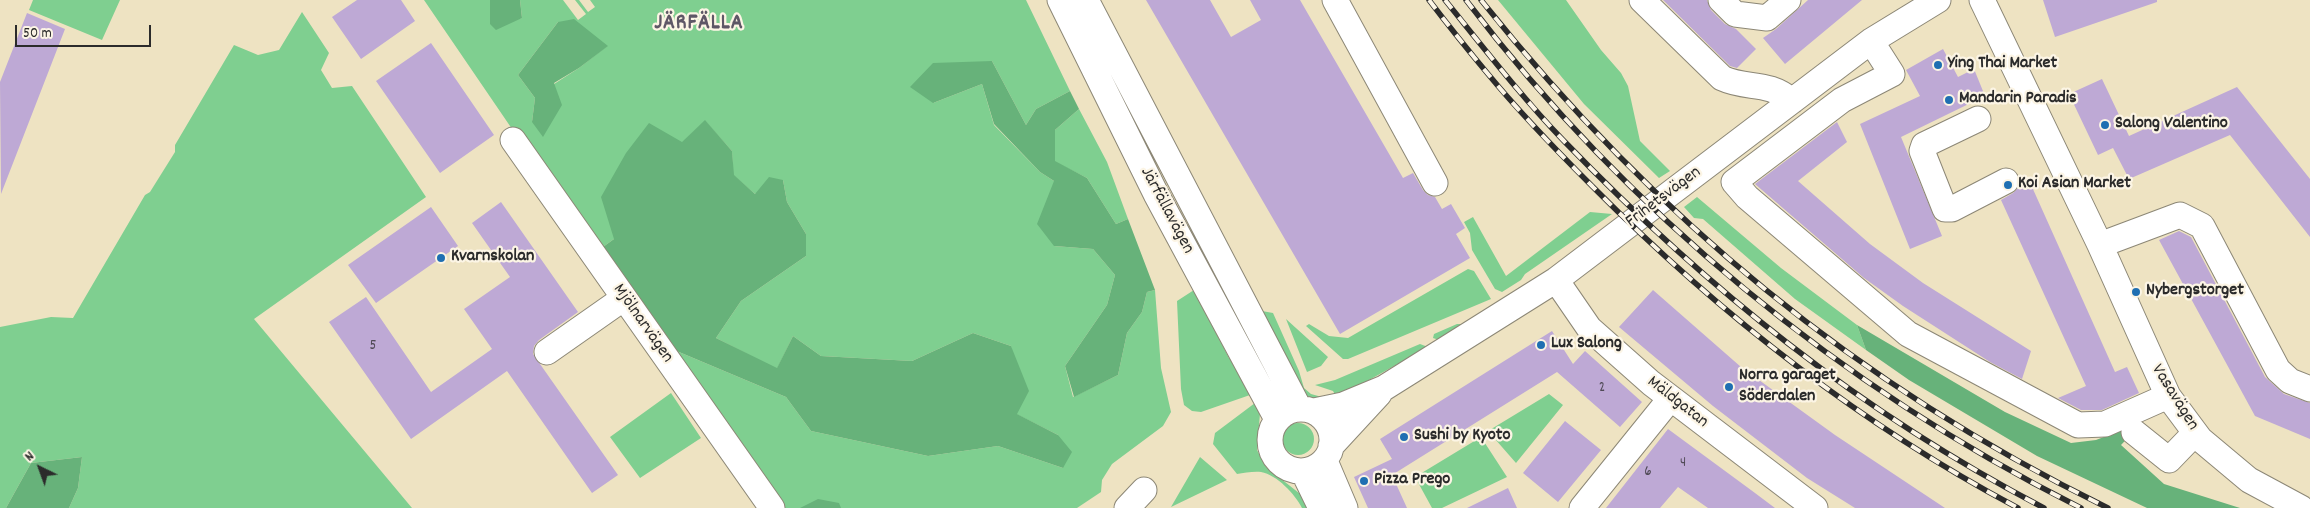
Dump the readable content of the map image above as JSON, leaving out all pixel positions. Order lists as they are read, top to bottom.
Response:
{
  "streets": {
    "street": [
      "Frihetsvägen",
      "Järfällavägen",
      "Mjölnarvägen",
      "Vasavägen",
      "Mäldgatan"
    ]
  },
  "crossings": [
    ["Frihetsvägen", "Järfällavägen"],
    ["Frihetsvägen", "Mäldgatan"]
  ],
  "districts": ["JÄRFÄLLA"],
  "places": [
    "Ying Thai Market",
    "Mandarin Paradis",
    "Salong Valentino",
    "Koi Asian Market",
    "Kvarnskolan",
    "Nybergstorget",
    "Lux Salong",
    "Norra garaget Söderdalen",
    "Sushi by Kyoto",
    "Pizza Prego"
  ],
  "house_numbers": [
    "5",
    "2",
    "4",
    "6"
  ],
  "scale_bar": "50 m",
  "north": "top left"
}
